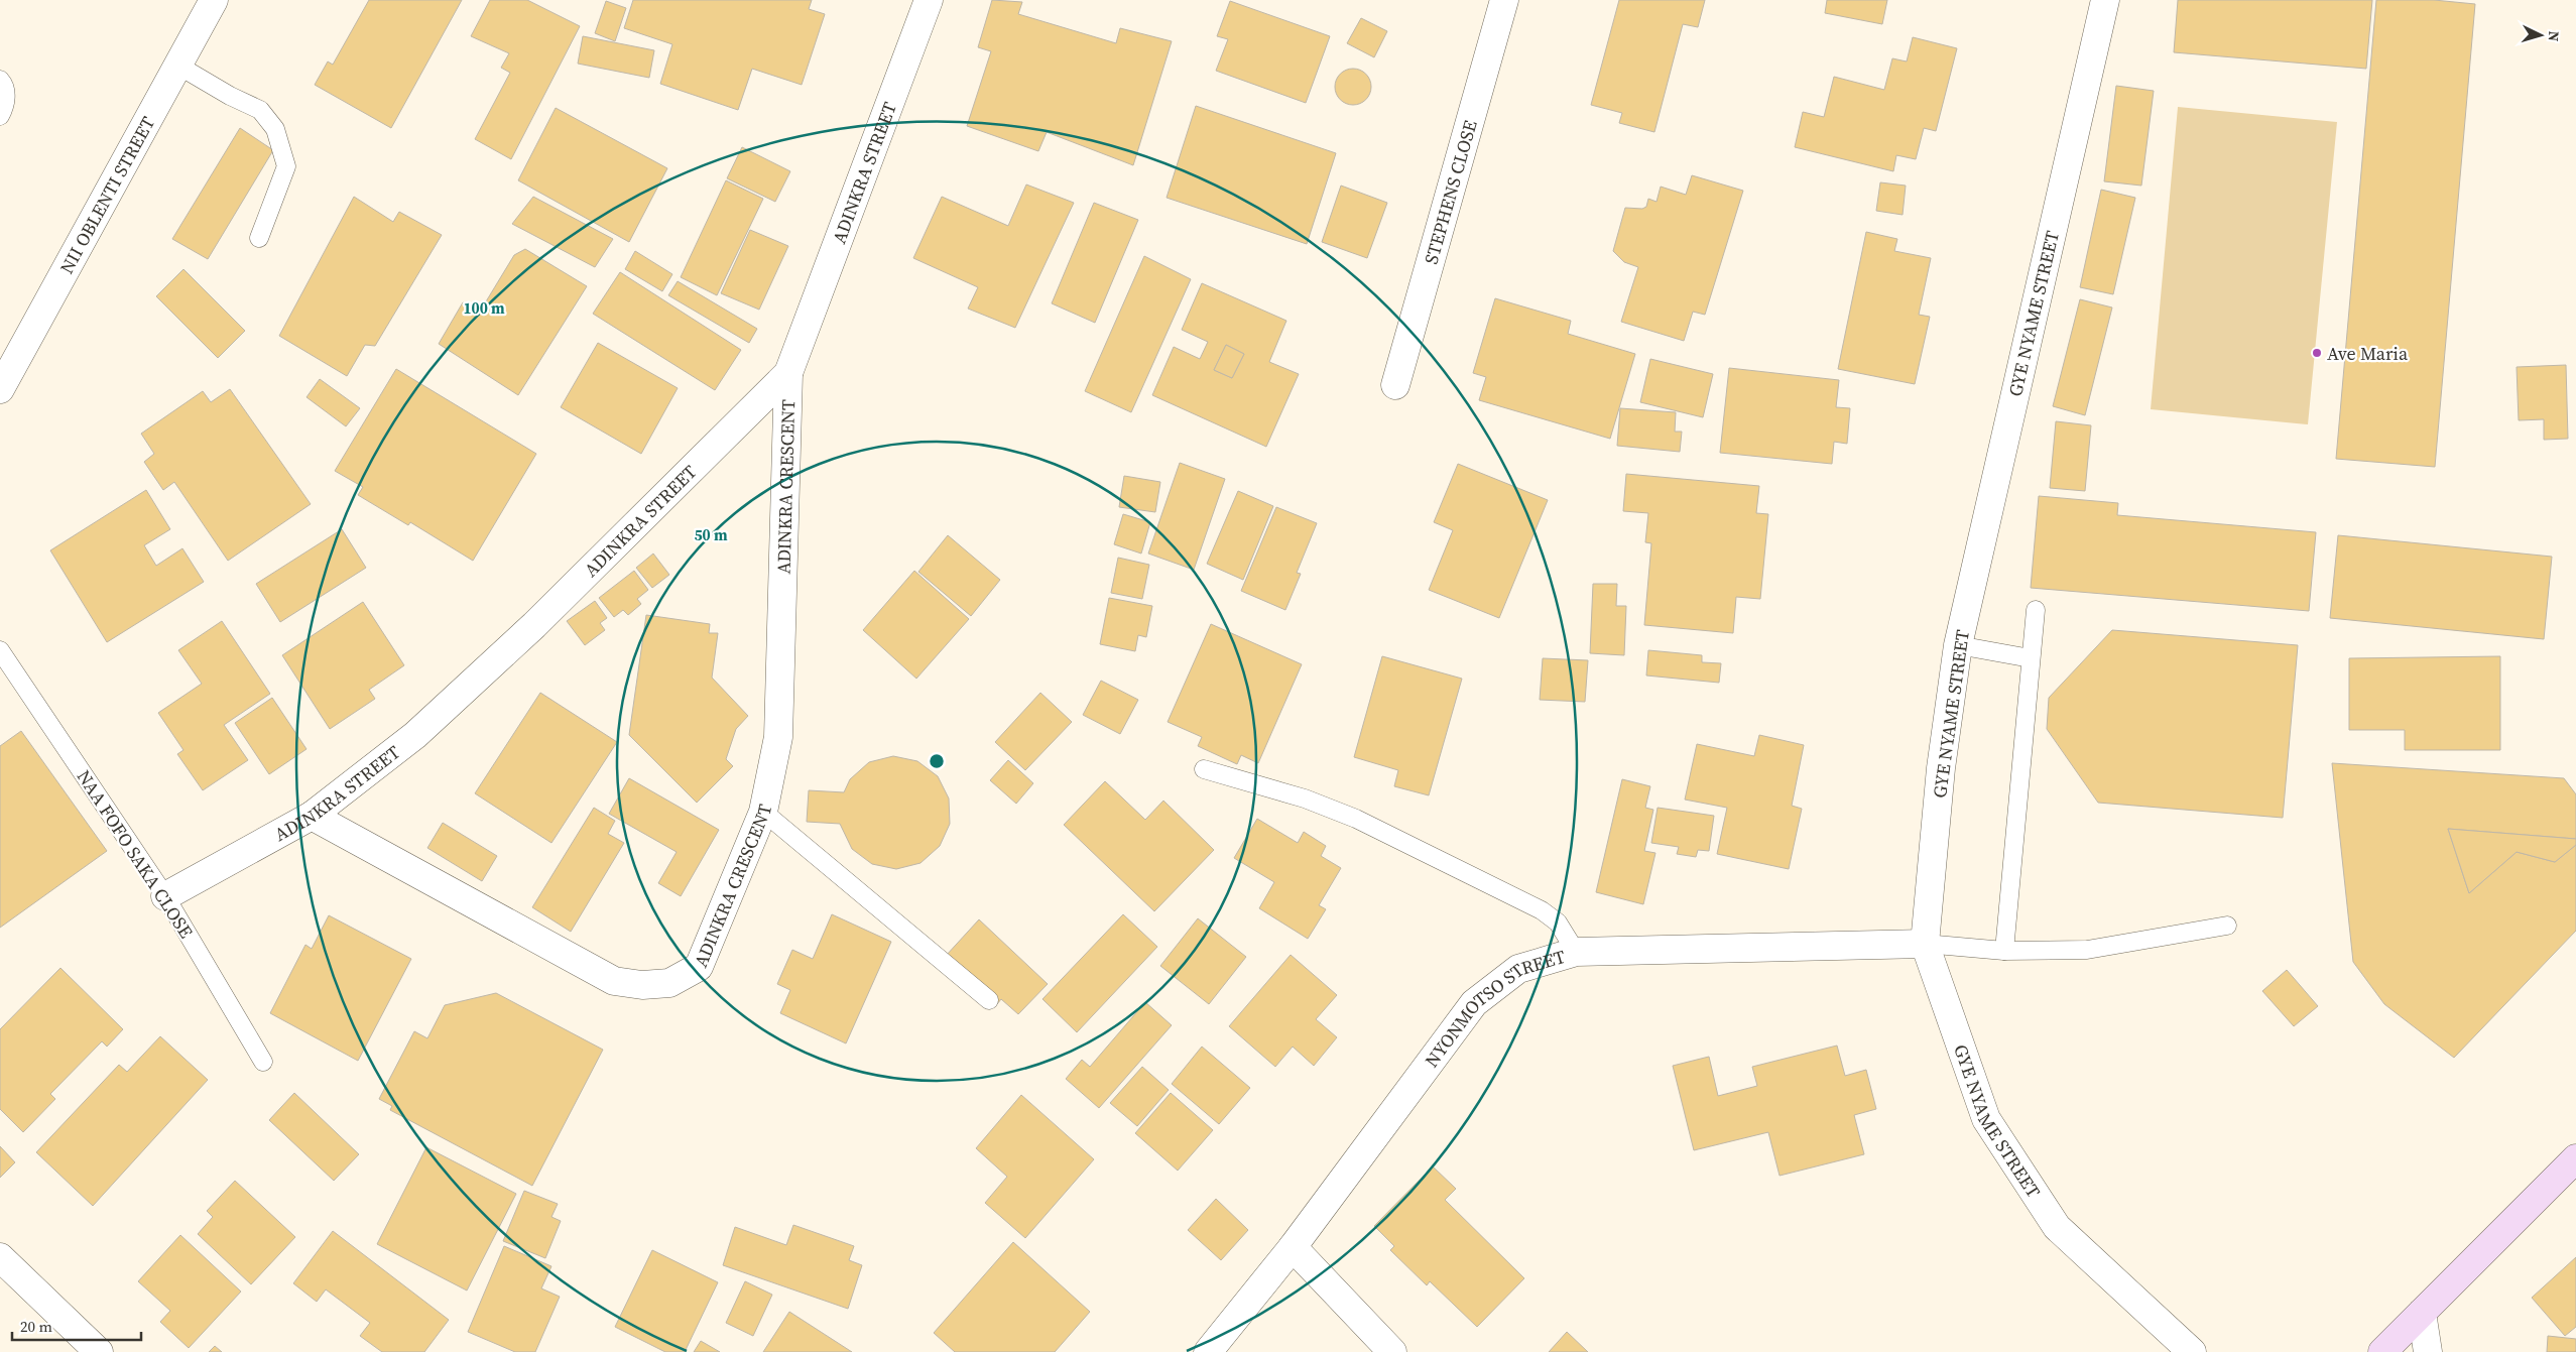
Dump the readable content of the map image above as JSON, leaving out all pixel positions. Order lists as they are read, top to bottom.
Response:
{
  "streets": {
    "street": [
      "ADINKRA STREET",
      "STEPHENS CLOSE",
      "NII OBLENTI STREET",
      "GYE NYAME STREET",
      "ADINKRA CRESCENT",
      "NYONMOTSO STREET"
    ],
    "lane": ["NAA FOFO SAKA CLOSE"]
  },
  "crossings": [
    ["ADINKRA STREET", "ADINKRA CRESCENT"],
    ["ADINKRA STREET", "NAA FOFO SAKA CLOSE"],
    ["GYE NYAME STREET", "NYONMOTSO STREET"]
  ],
  "places": ["Ave Maria"],
  "scale_bar": "20 m",
  "north": "right",
  "rings": ["100 m", "50 m"]
}
